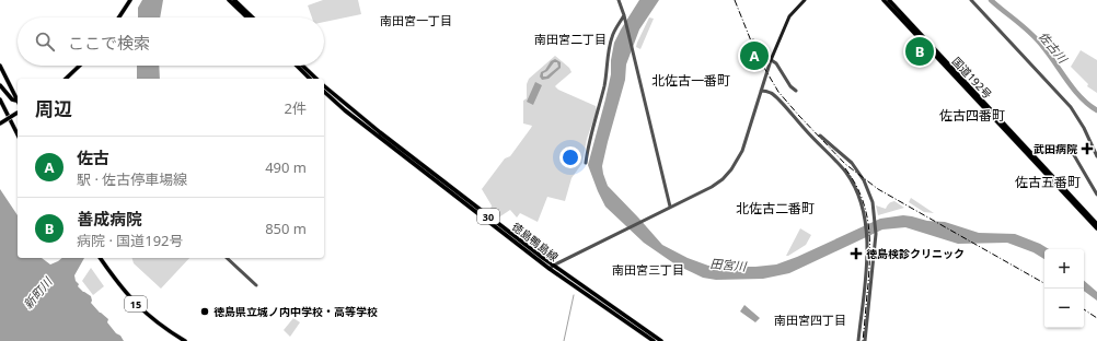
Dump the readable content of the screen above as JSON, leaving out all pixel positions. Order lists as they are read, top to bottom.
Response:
{
  "streets": {
    "main road": [
      "国道192号",
      "30",
      "徳島鴨島線",
      "15"
    ]
  },
  "districts": [
    "南田宮一丁目",
    "南田宮二丁目",
    "北佐古一番町",
    "佐古四番町",
    "佐古五番町",
    "北佐古二番町",
    "南田宮三丁目",
    "南田宮四丁目"
  ],
  "water": ["佐古川", "田宮川", "新町川"],
  "places": {
    "health": ["武田病院", "徳島検診クリニック"],
    "other": ["徳島県立城ノ内中学校・高等学校"]
  },
  "page": {
    "search": "ここで検索",
    "pins": ["B", "A"],
    "heading": ["周辺", "2件"],
    "list": [
      {
        "mark": "A",
        "name": "佐古",
        "note": "駅 · 佐古停車場線",
        "value": "490 m"
      },
      {
        "mark": "B",
        "name": "善成病院",
        "note": "病院 · 国道192号",
        "value": "850 m"
      }
    ],
    "map_buttons": ["+", "−"]
  }
}
